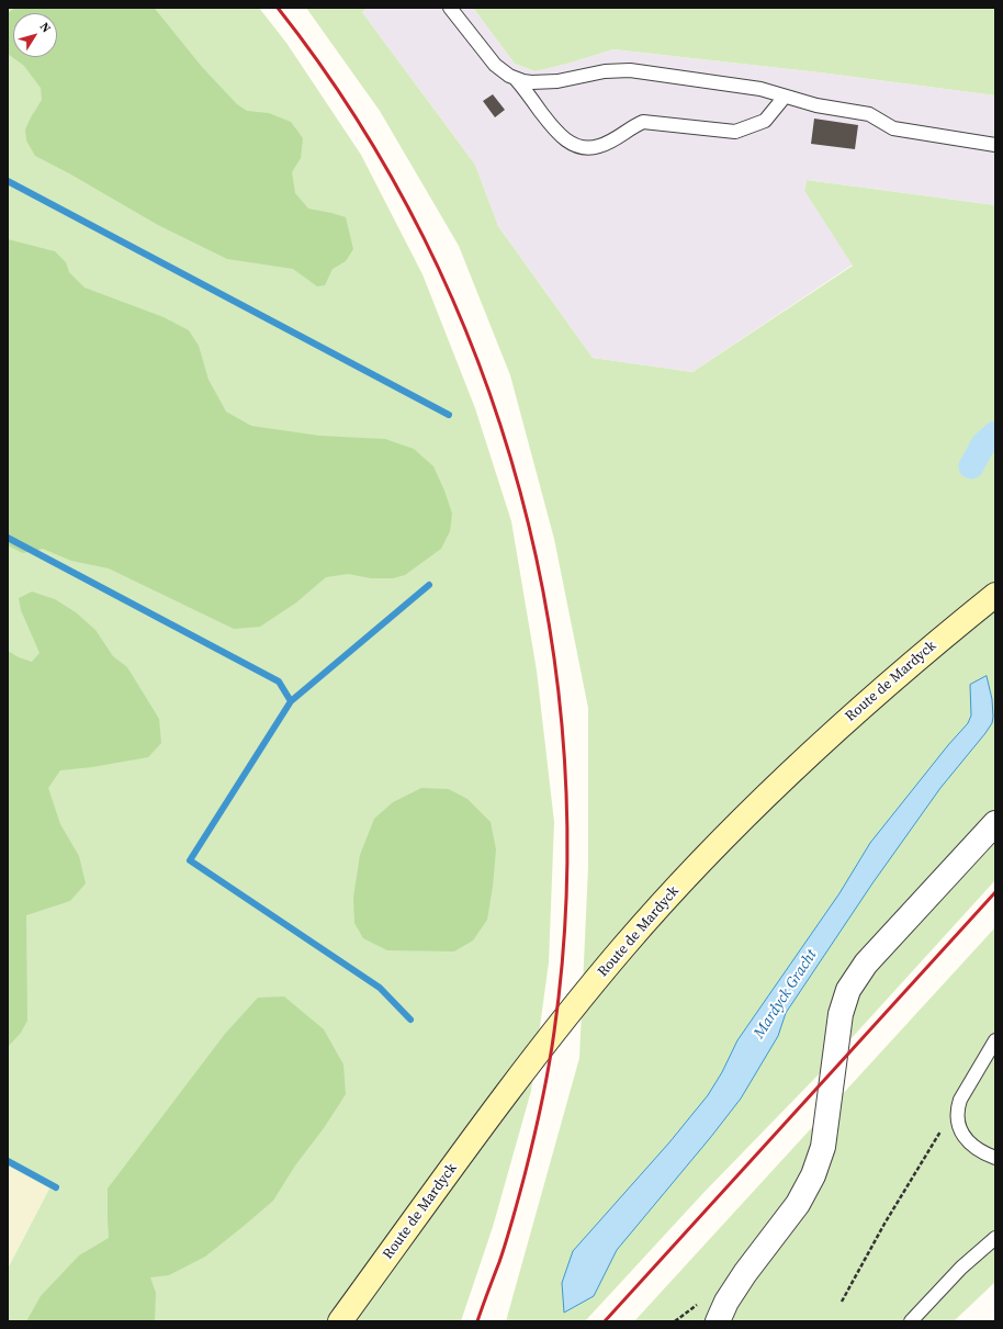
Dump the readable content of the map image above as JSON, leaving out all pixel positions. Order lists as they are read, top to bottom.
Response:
{
  "streets": {
    "main road": ["Route de Mardyck"]
  },
  "water": ["Mardyck Gracht"],
  "north": "top right"
}
